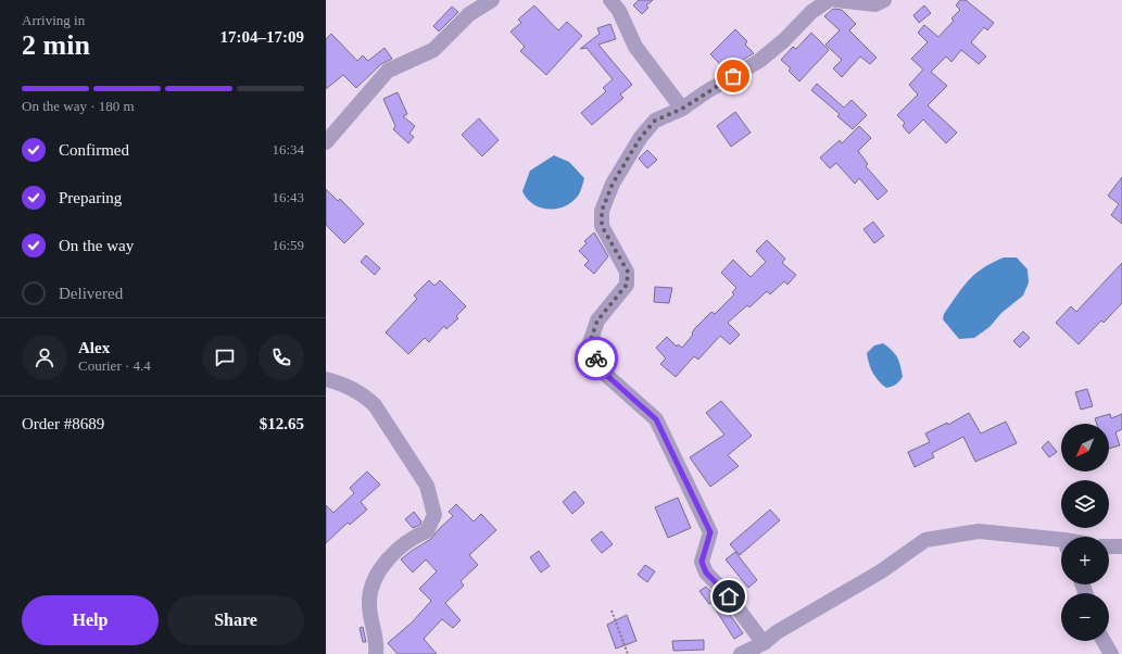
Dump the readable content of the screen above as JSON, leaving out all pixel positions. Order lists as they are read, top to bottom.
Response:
{
  "north": "bottom left",
  "page": {
    "heading": ["2 min", "Arriving in", "17:04–17:09"],
    "panel": [
      "Alex",
      "Courier · 4.4",
      "Order #8689",
      "$12.65"
    ],
    "bar": "On the way · 180 m",
    "list": [
      ["Confirmed", "16:34"],
      ["Preparing", "16:43"],
      ["On the way", "16:59"],
      "Delivered"
    ],
    "map_buttons": ["+", "−"],
    "buttons": ["Help", "Share"]
  }
}
